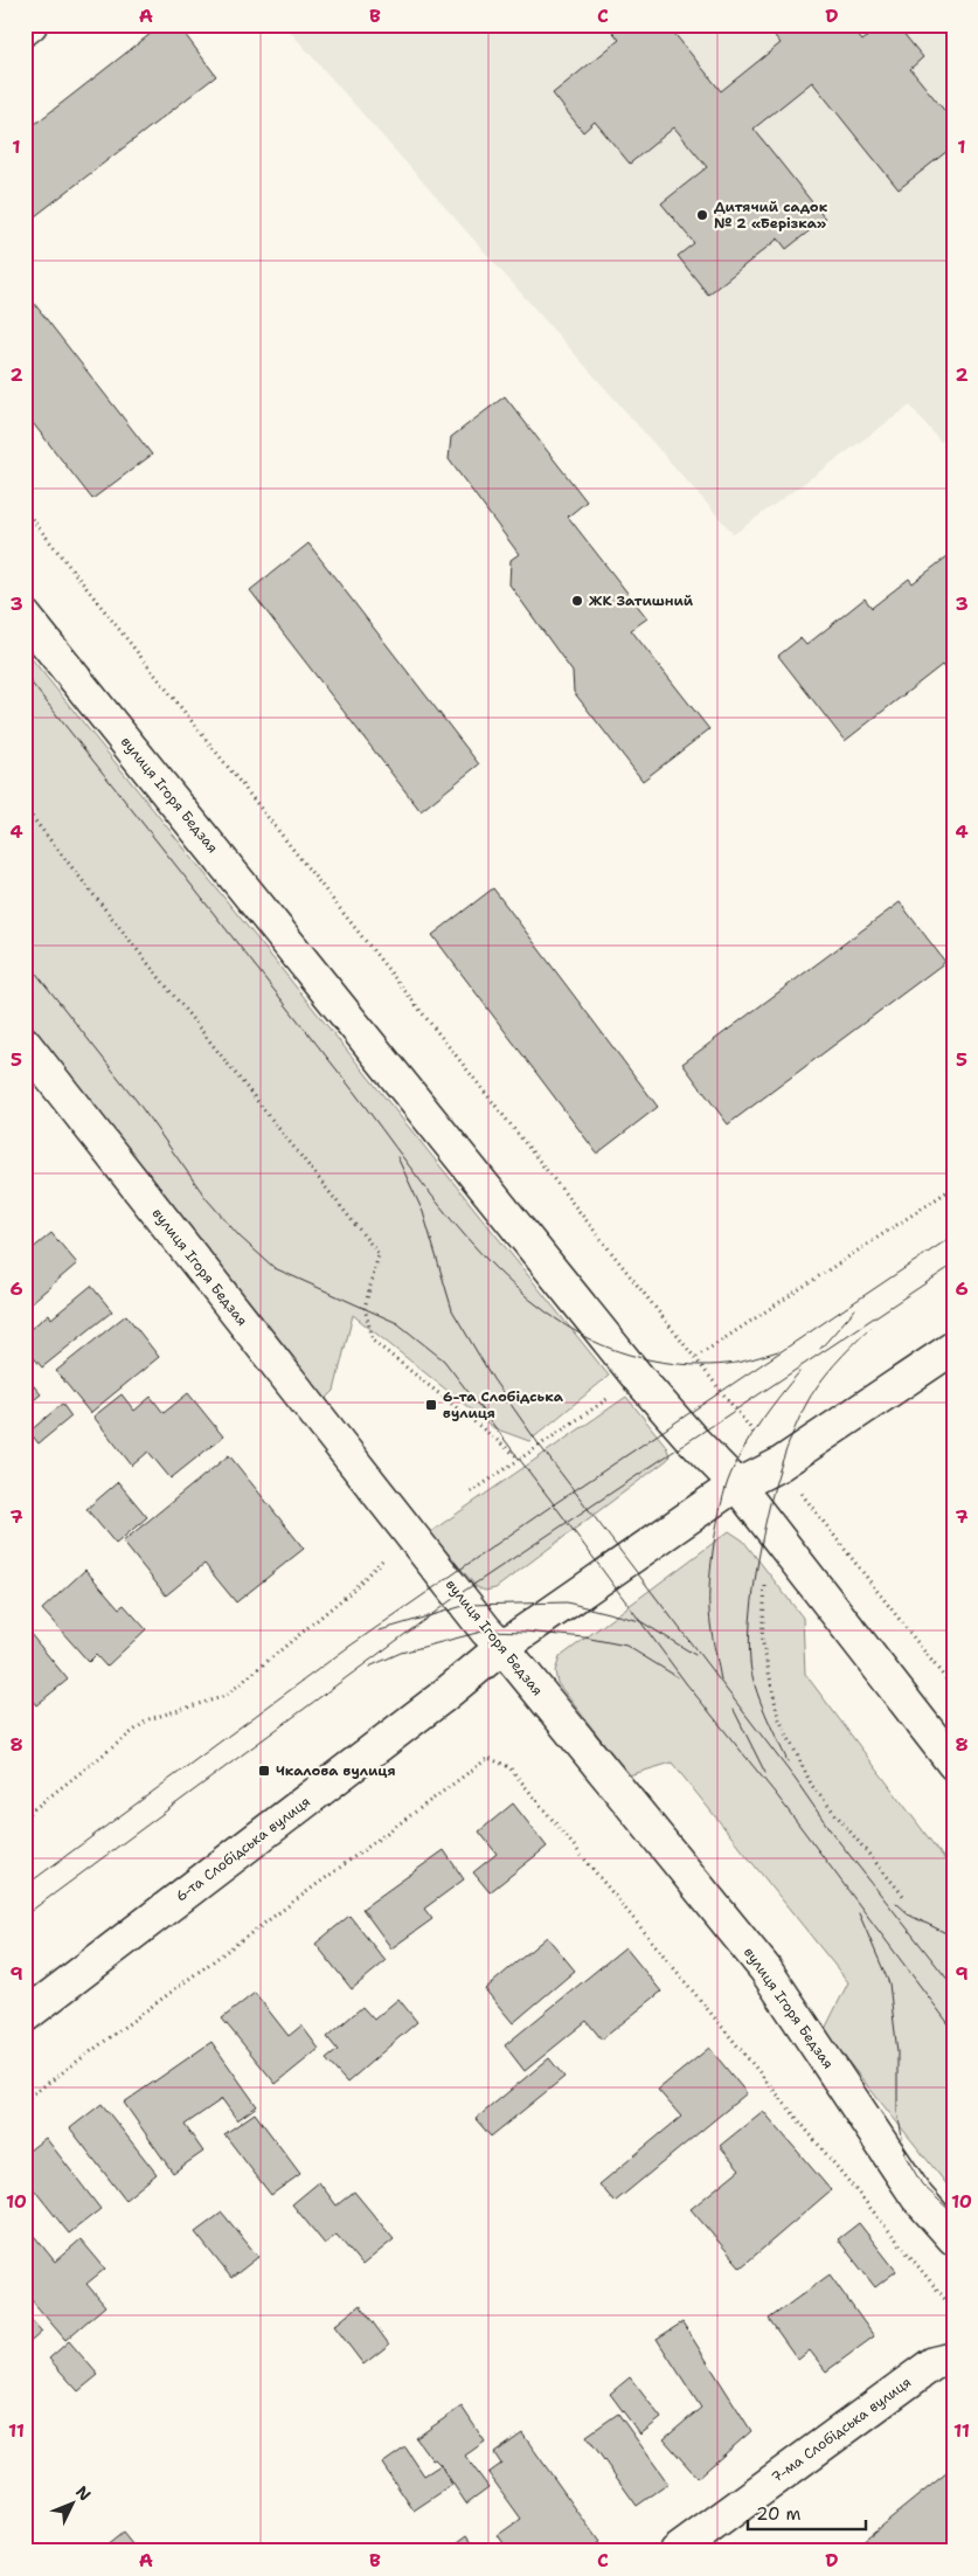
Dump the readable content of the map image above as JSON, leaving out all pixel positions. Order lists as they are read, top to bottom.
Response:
{
  "streets": {
    "street": ["вулиця Ігоря Бедзая", "6-та Слобідська вулиця", "7-ма Слобідська вулиця"]
  },
  "crossings": [
    ["вулиця Ігоря Бедзая", "6-та Слобідська вулиця"]
  ],
  "places": {
    "other": ["Дитячий садок № 2 «Берізка»", "ЖК Затишний"],
    "transit": ["6-та Слобідська вулиця", "Чкалова вулиця"]
  },
  "scale_bar": "20 m",
  "north": "top right",
  "grid": {
    "columns": [
      "A",
      "B",
      "C",
      "D"
    ],
    "rows": [
      "1",
      "2",
      "3",
      "4",
      "5",
      "6",
      "7",
      "8",
      "9",
      "10",
      "11"
    ]
  }
}
